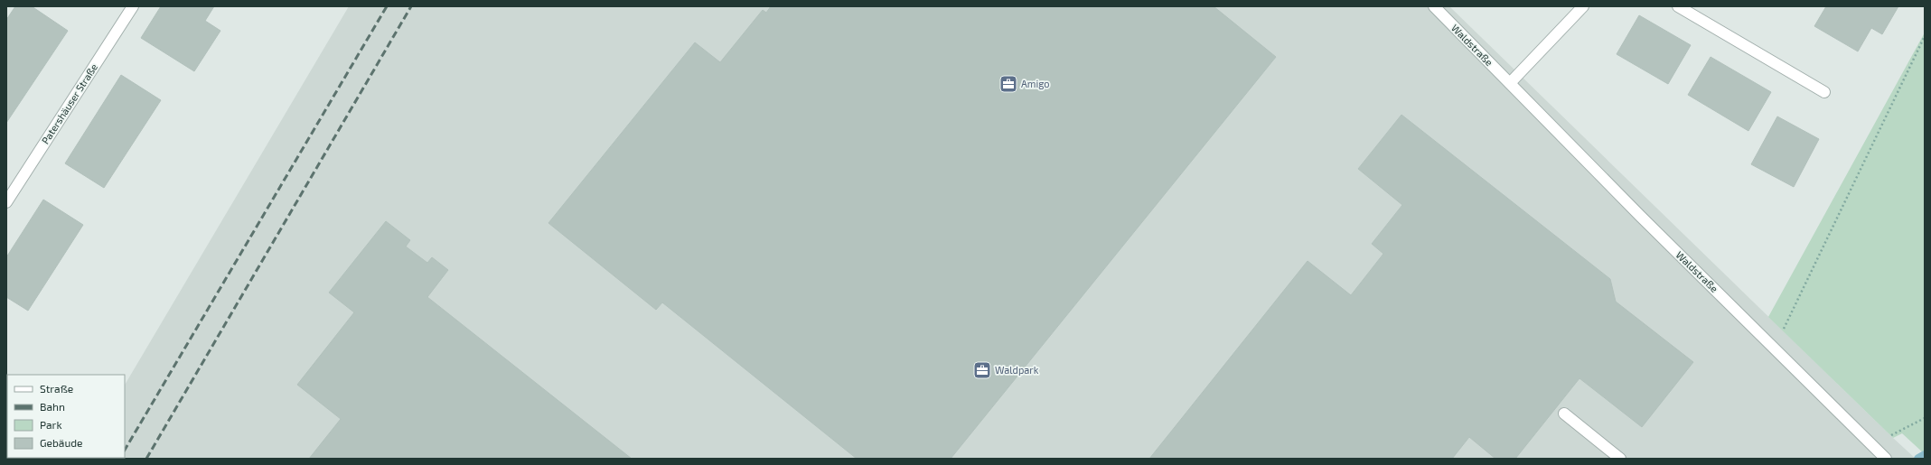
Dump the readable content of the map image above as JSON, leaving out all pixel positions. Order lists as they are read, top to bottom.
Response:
{
  "streets": {
    "street": ["Waldstraße", "Patershäuser Straße"]
  },
  "places": {
    "office": ["Amigo", "Waldpark"]
  },
  "legend": [
    "Straße",
    "Bahn",
    "Park",
    "Gebäude"
  ]
}
